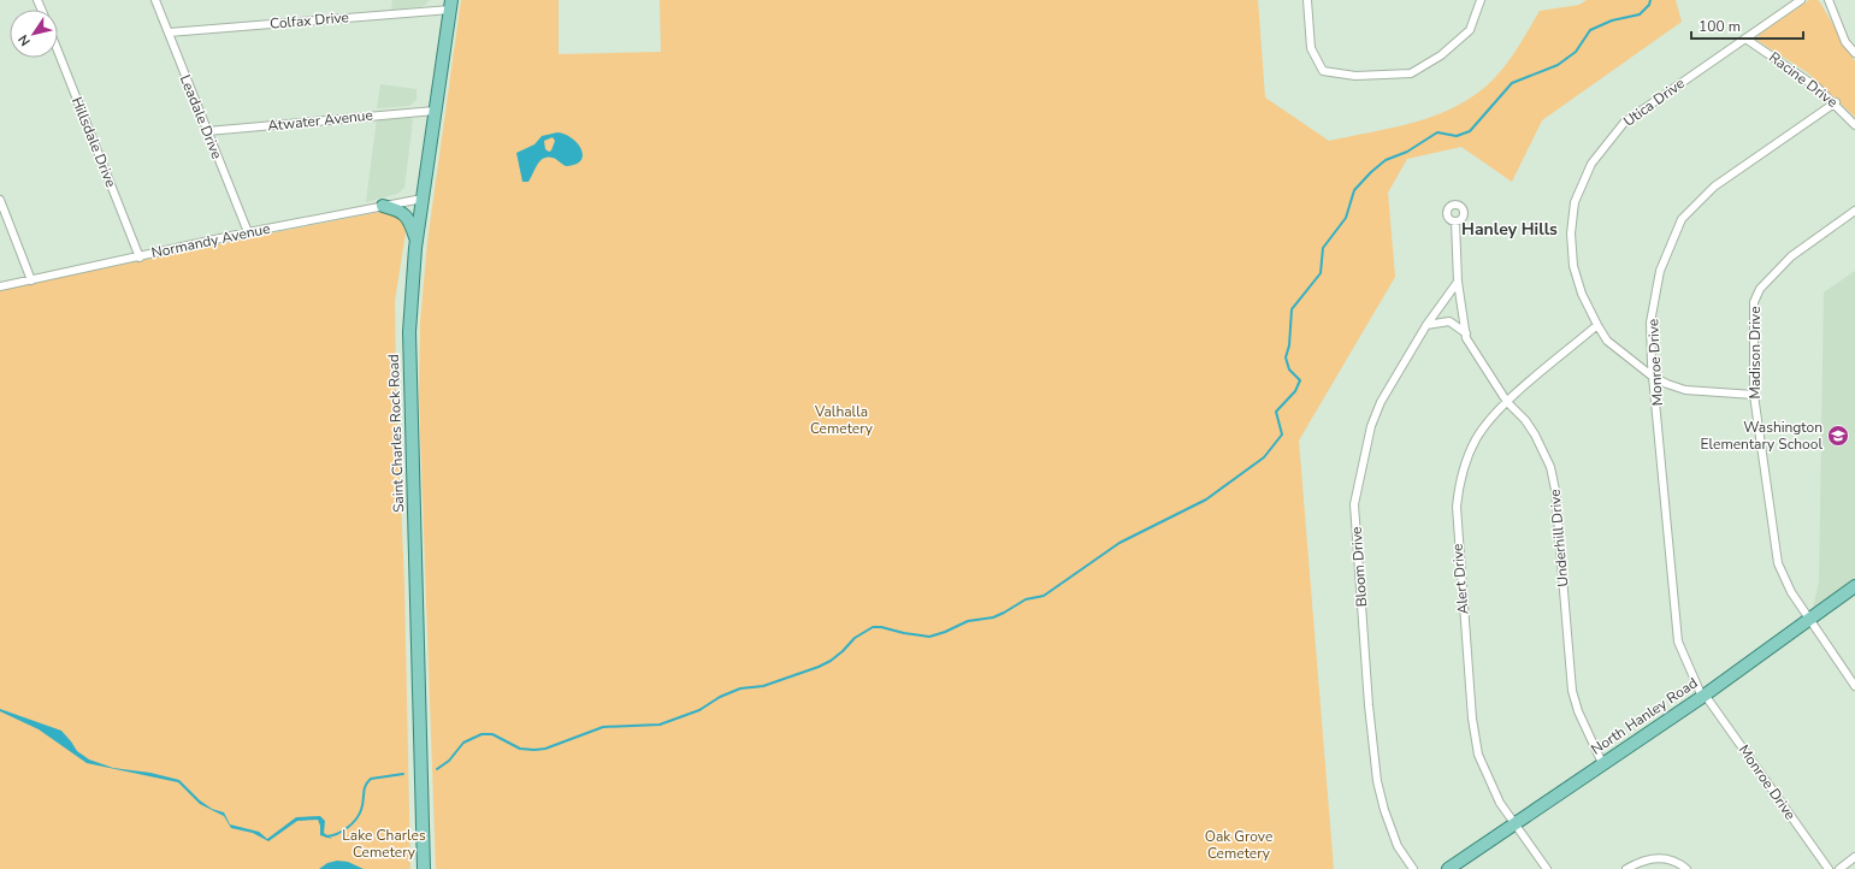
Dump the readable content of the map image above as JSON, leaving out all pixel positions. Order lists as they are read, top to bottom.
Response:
{
  "streets": {
    "main road": ["Saint Charles Rock Road", "North Hanley Road"],
    "street": [
      "Colfax Drive",
      "Racine Drive",
      "Utica Drive",
      "Leadale Drive",
      "Atwater Avenue",
      "Hillsdale Drive",
      "Normandy Avenue",
      "Madison Drive",
      "Monroe Drive",
      "Underhill Drive",
      "Bloom Drive",
      "Alert Drive"
    ]
  },
  "crossings": [
    ["Colfax Drive", "Leadale Drive"],
    ["Colfax Drive", "Saint Charles Rock Road"],
    ["Racine Drive", "Utica Drive"],
    ["Racine Drive", "Monroe Drive"],
    ["Utica Drive", "Madison Drive"],
    ["Utica Drive", "Monroe Drive"],
    ["Utica Drive", "Alert Drive"],
    ["Leadale Drive", "Atwater Avenue"],
    ["Leadale Drive", "Normandy Avenue"],
    ["Atwater Avenue", "Saint Charles Rock Road"],
    ["Hillsdale Drive", "Normandy Avenue"],
    ["Normandy Avenue", "Saint Charles Rock Road"],
    ["Madison Drive", "North Hanley Road"],
    ["Monroe Drive", "North Hanley Road"],
    ["Underhill Drive", "Bloom Drive"],
    ["Underhill Drive", "Alert Drive"],
    ["Underhill Drive", "North Hanley Road"],
    ["Alert Drive", "North Hanley Road"]
  ],
  "districts": ["Hanley Hills"],
  "parks": ["Valhalla Cemetery", "Lake Charles Cemetery", "Oak Grove Cemetery"],
  "places": {
    "school or university": ["Washington Elementary School"]
  },
  "scale_bar": "100 m",
  "north": "bottom left"
}
